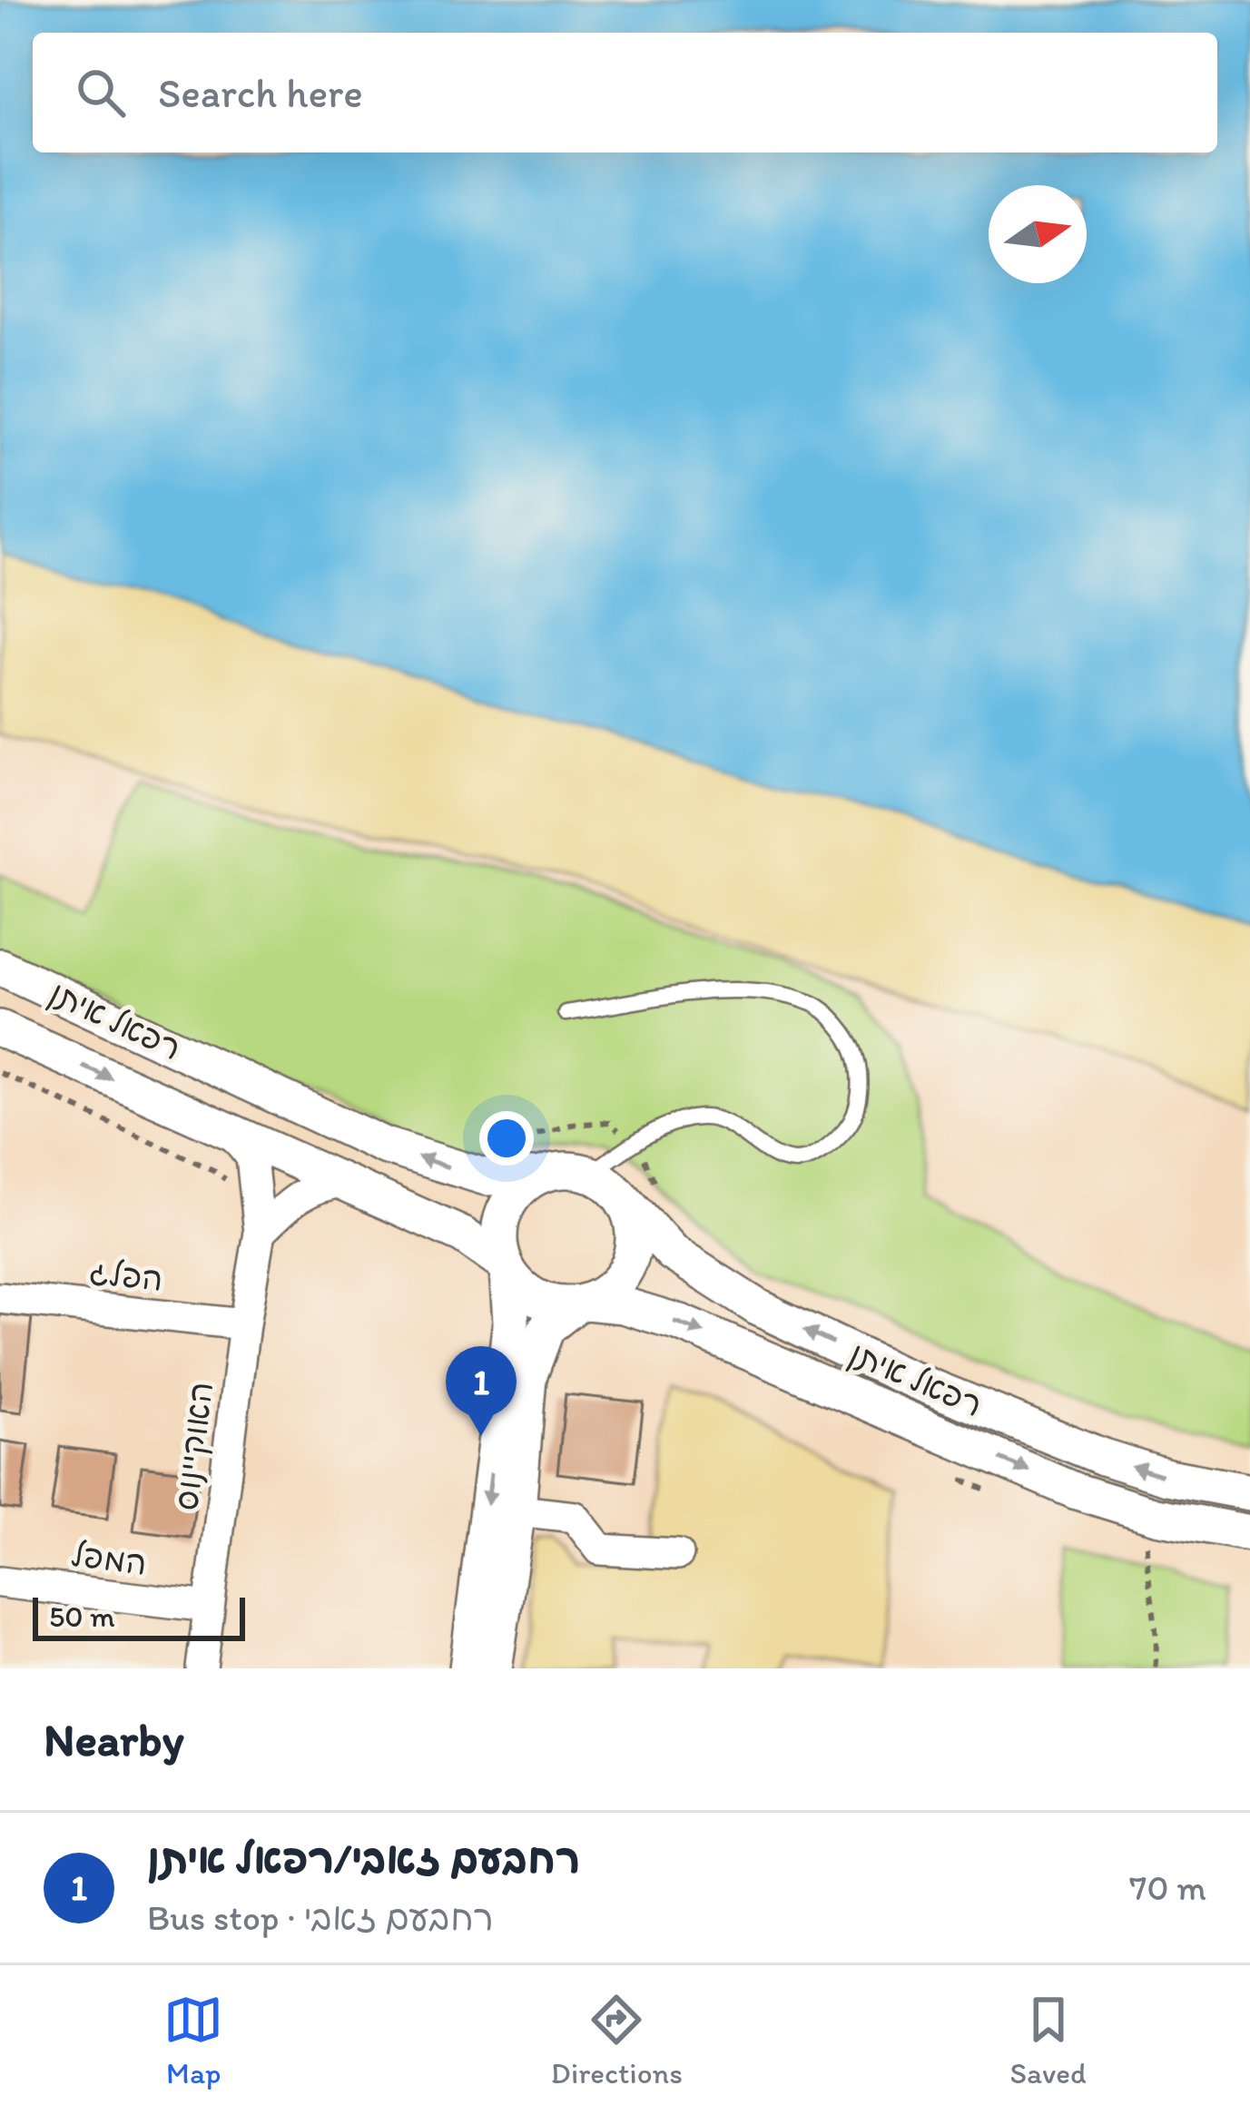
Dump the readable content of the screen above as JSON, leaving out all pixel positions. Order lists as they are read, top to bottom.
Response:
{
  "streets": {
    "street": [
      "רפאל איתן",
      "הפלג",
      "האוקיינוס",
      "המפל"
    ]
  },
  "crossings": [
    ["רפאל איתן", "האוקיינוס"],
    ["הפלג", "האוקיינוס"],
    ["האוקיינוס", "המפל"]
  ],
  "scale_bar": "50 m",
  "north": "right",
  "page": {
    "search": "Search here",
    "pins": "1",
    "scale": "50 m",
    "heading": "Nearby",
    "list": [
      {
        "mark": "1",
        "name": "רחבעם זאבי/רפאל איתן",
        "note": "Bus stop · רחבעם זאבי",
        "value": "70 m"
      }
    ],
    "nav": ["Map", "Directions", "Saved"]
  }
}
